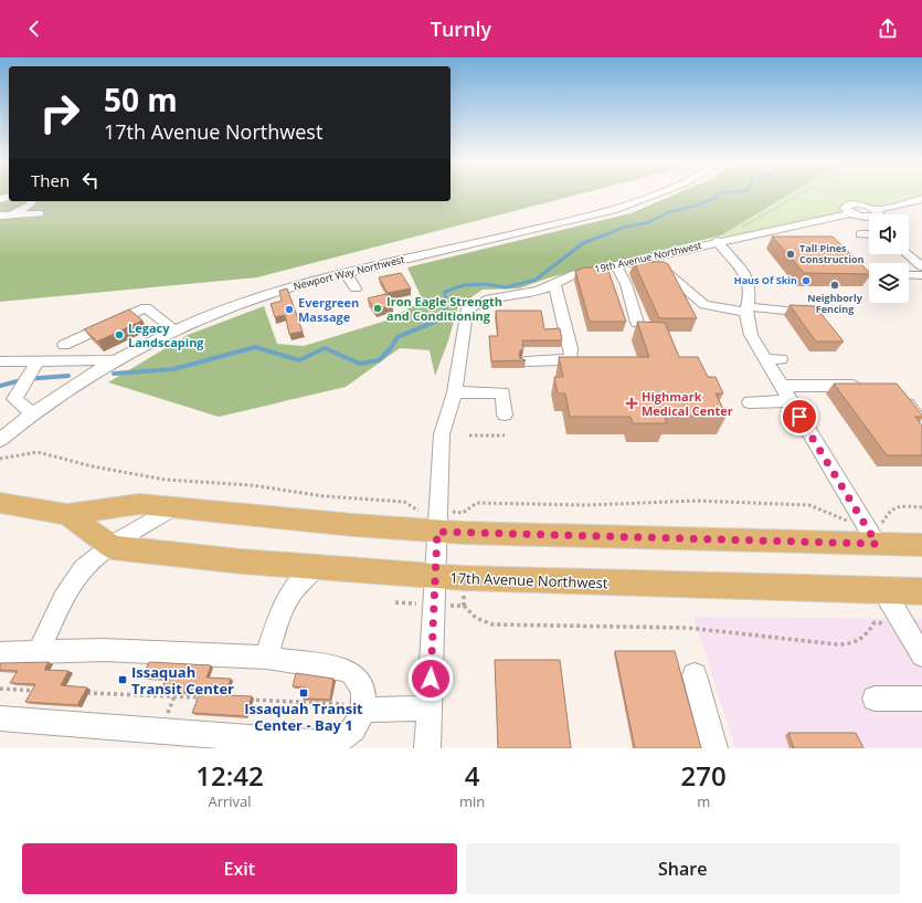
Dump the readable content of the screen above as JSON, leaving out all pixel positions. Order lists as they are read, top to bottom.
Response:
{
  "streets": {
    "main road": ["17th Avenue Northwest"],
    "street": ["19th Avenue Northwest", "Newport Way Northwest"]
  },
  "places": {
    "other": [
      "Tall Pines Construction",
      "Haus Of Skin",
      "Neighborly Fencing",
      "Iron Eagle Strength and Conditioning",
      "Evergreen Massage",
      "Legacy Landscaping"
    ],
    "health": ["Highmark Medical Center"],
    "transit": ["Issaquah Transit Center", "Issaquah Transit Center - Bay 1"]
  },
  "page": {
    "header": "Turnly",
    "turn": ["50 m", "17th Avenue Northwest"],
    "then": "Then",
    "eta": [
      "12:42",
      "Arrival",
      "4",
      "min",
      "270",
      "m"
    ],
    "buttons": ["Exit", "Share"]
  }
}
